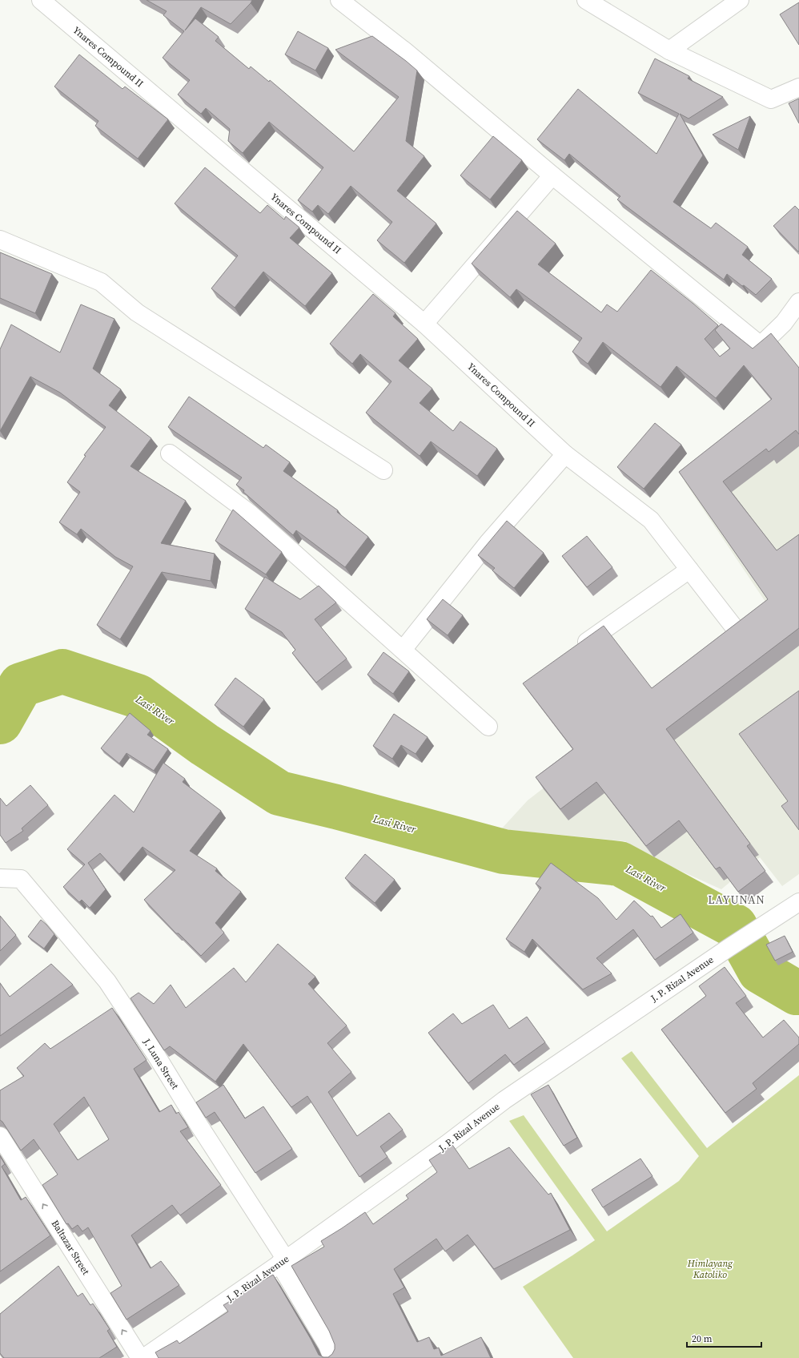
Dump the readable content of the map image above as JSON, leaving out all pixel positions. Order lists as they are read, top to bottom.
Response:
{
  "streets": {
    "street": [
      "Ynares Compound II",
      "J. P. Rizal Avenue",
      "J. Luna Street",
      "Baltazar Street"
    ]
  },
  "crossings": [
    ["J. P. Rizal Avenue", "J. Luna Street"]
  ],
  "one_way": ["Baltazar Street"],
  "districts": ["LAYUNAN"],
  "water": ["Lasi River"],
  "parks": ["Himlayang Katoliko"],
  "scale_bar": "20 m"
}
